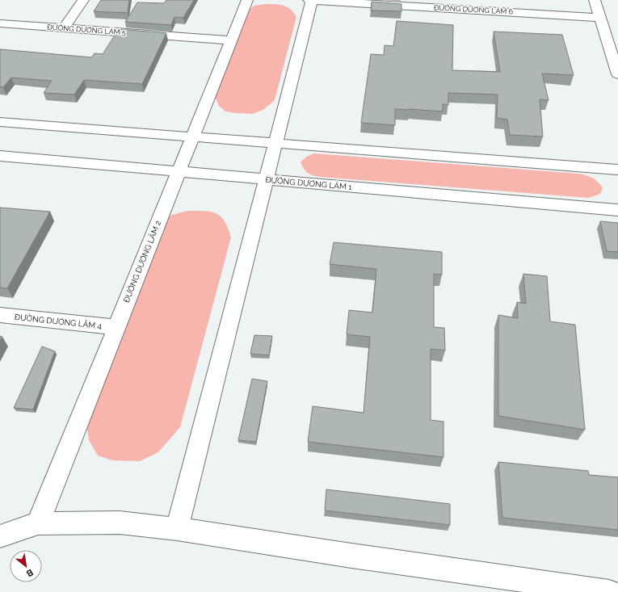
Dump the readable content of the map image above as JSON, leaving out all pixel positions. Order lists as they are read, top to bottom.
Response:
{
  "streets": {
    "street": [
      "ĐƯỜNG DƯƠNG LÂM 6",
      "ĐƯỜNG DƯƠNG LÂM 5",
      "ĐƯỜNG DƯƠNG LÂM 1",
      "ĐƯỜNG DƯƠNG LÂM 2",
      "ĐƯỜNG DƯƠNG LÂM 4"
    ]
  },
  "crossings": [
    ["ĐƯỜNG DƯƠNG LÂM 5", "ĐƯỜNG DƯƠNG LÂM 2"],
    ["ĐƯỜNG DƯƠNG LÂM 1", "ĐƯỜNG DƯƠNG LÂM 2"],
    ["ĐƯỜNG DƯƠNG LÂM 2", "ĐƯỜNG DƯƠNG LÂM 4"]
  ],
  "north": "bottom right"
}
